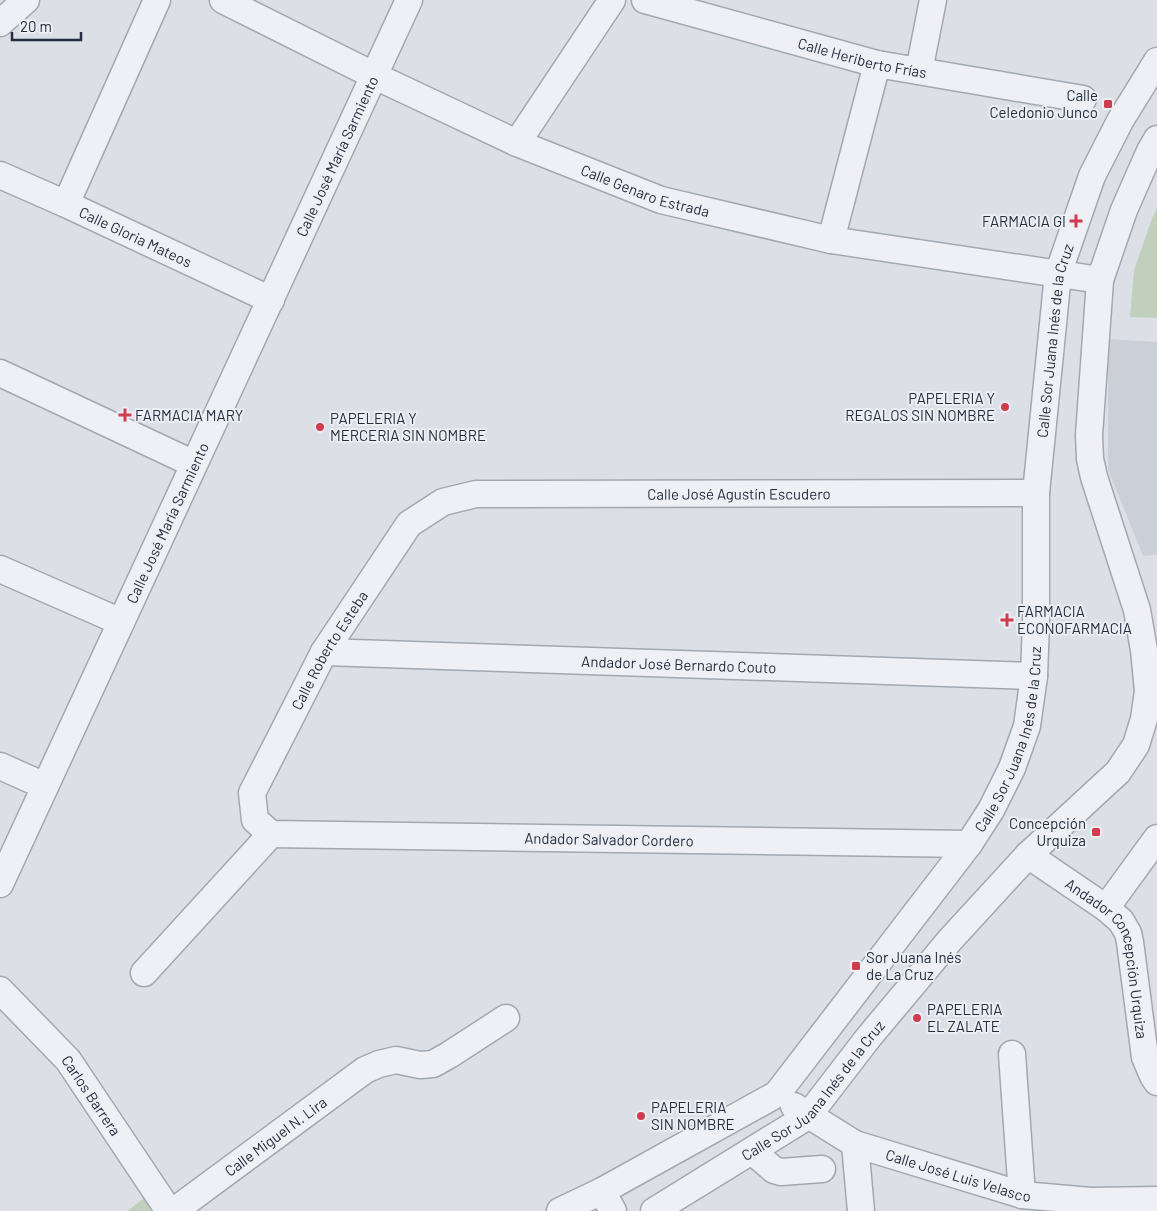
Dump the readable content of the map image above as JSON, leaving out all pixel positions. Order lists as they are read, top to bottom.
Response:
{
  "streets": {
    "street": [
      "Calle Heriberto Frías",
      "Calle José María Sarmiento",
      "Calle Genaro Estrada",
      "Calle Gloria Mateos",
      "Calle Sor Juana Inés de la Cruz",
      "Calle José Agustín Escudero",
      "Calle Roberto Esteba",
      "Andador José Bernardo Couto",
      "Andador Salvador Cordero",
      "Andador Concepción Urquiza",
      "Carlos Barrera",
      "Calle Miguel N. Lira",
      "Calle José Luis Velasco"
    ]
  },
  "crossings": [
    ["Calle José María Sarmiento", "Calle Genaro Estrada"],
    ["Calle José María Sarmiento", "Calle Gloria Mateos"],
    ["Calle Genaro Estrada", "Calle Sor Juana Inés de la Cruz"],
    ["Calle Sor Juana Inés de la Cruz", "Calle José Agustín Escudero"],
    ["Calle Sor Juana Inés de la Cruz", "Andador José Bernardo Couto"],
    ["Calle Sor Juana Inés de la Cruz", "Andador Salvador Cordero"],
    ["Calle Sor Juana Inés de la Cruz", "Andador Concepción Urquiza"],
    ["Calle Sor Juana Inés de la Cruz", "Calle José Luis Velasco"],
    ["Calle José Agustín Escudero", "Calle Roberto Esteba"],
    ["Calle Roberto Esteba", "Andador José Bernardo Couto"],
    ["Calle Roberto Esteba", "Andador Salvador Cordero"]
  ],
  "places": {
    "transit": ["Calle Celedonio Junco", "Concepción Urquiza", "Sor Juana Inés de La Cruz"],
    "health": ["FARMACIA GI", "FARMACIA MARY", "FARMACIA ECONOFARMACIA"],
    "other": [
      "PAPELERIA Y REGALOS SIN NOMBRE",
      "PAPELERIA Y MERCERIA SIN NOMBRE",
      "PAPELERIA EL ZALATE",
      "PAPELERIA SIN NOMBRE"
    ]
  },
  "scale_bar": "20 m"
}
